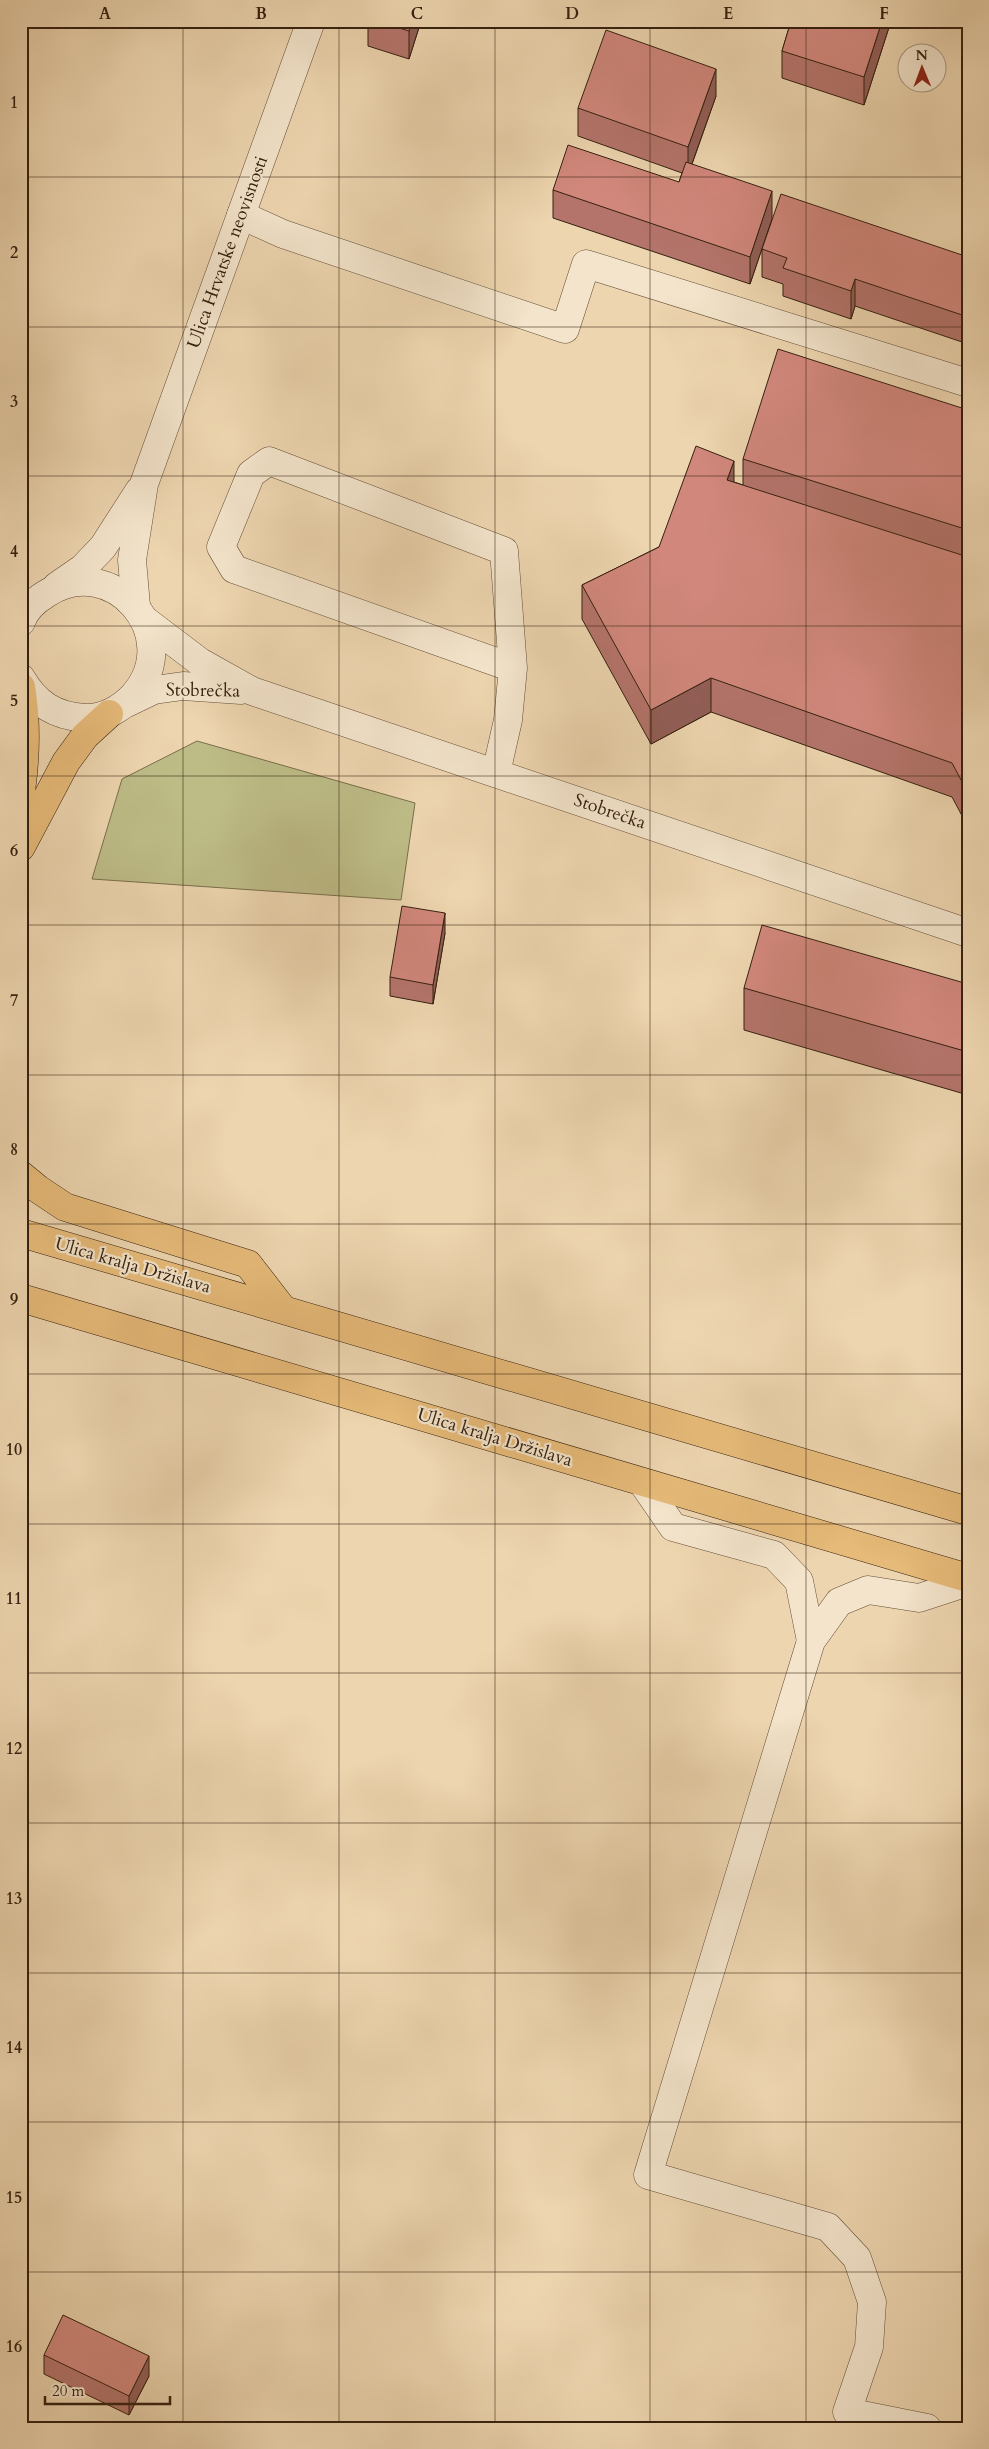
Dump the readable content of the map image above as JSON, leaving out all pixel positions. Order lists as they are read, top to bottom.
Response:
{
  "streets": {
    "highway": ["Ulica kralja Držislava"],
    "street": ["Ulica Hrvatske neovisnosti", "Stobrečka"]
  },
  "crossings": [
    ["Ulica Hrvatske neovisnosti", "Stobrečka"]
  ],
  "scale_bar": "20 m",
  "north": "top",
  "grid": {
    "columns": [
      "A",
      "B",
      "C",
      "D",
      "E",
      "F"
    ],
    "rows": [
      "1",
      "2",
      "3",
      "4",
      "5",
      "6",
      "7",
      "8",
      "9",
      "10",
      "11",
      "12",
      "13",
      "14",
      "15",
      "16"
    ]
  }
}
